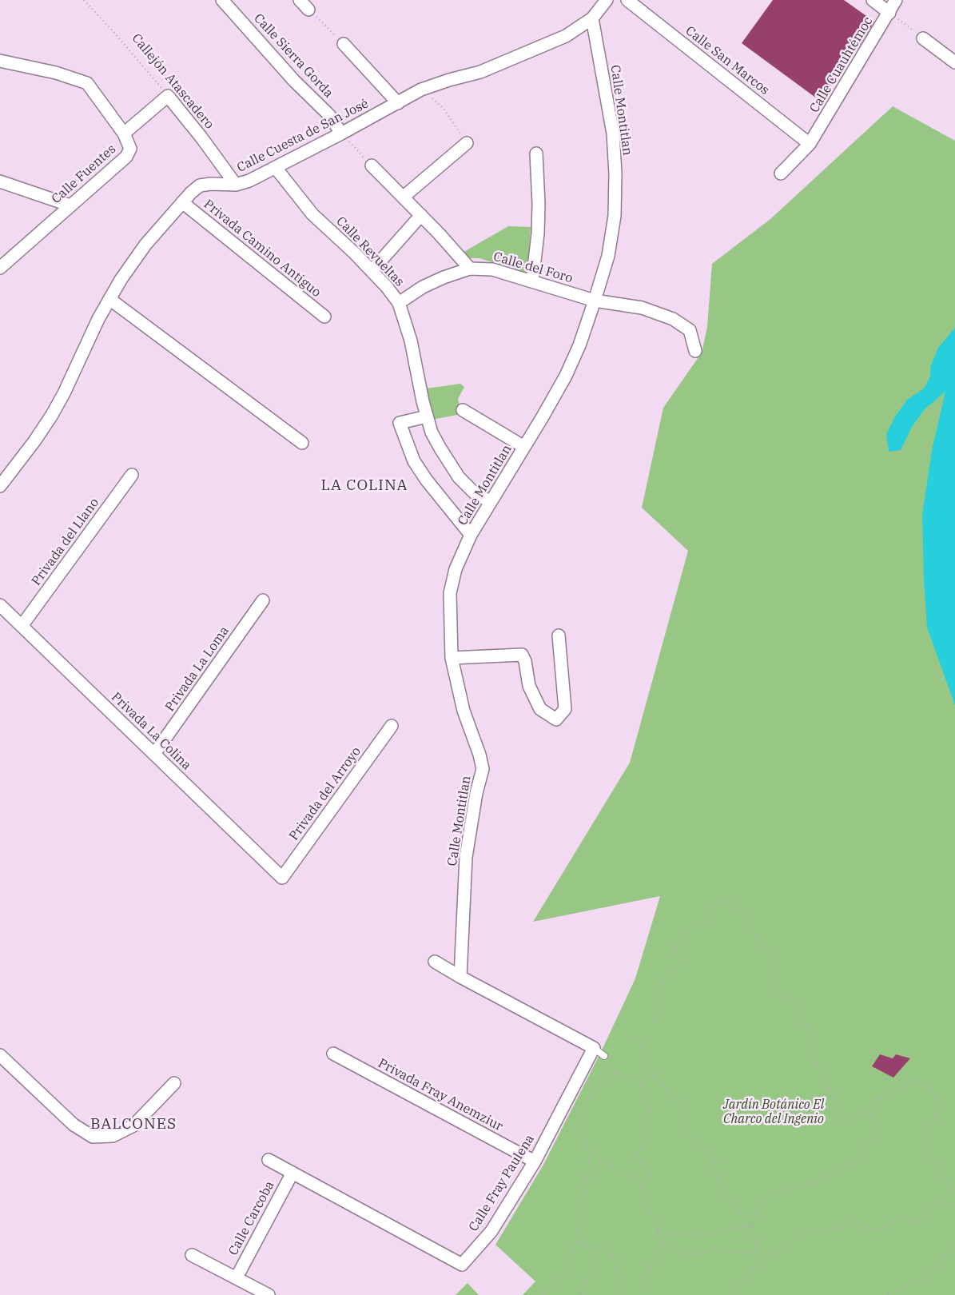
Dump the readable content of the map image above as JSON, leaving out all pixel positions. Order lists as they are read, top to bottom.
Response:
{
  "streets": {
    "street": [
      "Calle Sierra Gorda",
      "Calle San Marcos",
      "Calle Cuauhtémoc",
      "Callejón Atascadero",
      "Calle Montitlan",
      "Calle Cuesta de San José",
      "Calle Fuentes",
      "Privada Camino Antiguo",
      "Calle Revueltas",
      "Calle del Foro",
      "Privada del Llano",
      "Privada La Loma",
      "Privada La Colina",
      "Privada del Arroyo",
      "Privada Fray Anemziur",
      "Calle Fray Paulena",
      "Calle Carcoba"
    ]
  },
  "crossings": [
    ["Calle Sierra Gorda", "Calle Cuesta de San José"],
    ["Calle San Marcos", "Calle Cuauhtémoc"],
    ["Callejón Atascadero", "Calle Cuesta de San José"],
    ["Calle Montitlan", "Calle Cuesta de San José"],
    ["Calle Montitlan", "Calle Revueltas"],
    ["Calle Montitlan", "Calle del Foro"],
    ["Calle Cuesta de San José", "Privada Camino Antiguo"],
    ["Calle Cuesta de San José", "Calle Revueltas"],
    ["Calle Revueltas", "Calle del Foro"],
    ["Privada del Llano", "Privada La Colina"],
    ["Privada La Loma", "Privada La Colina"],
    ["Privada La Colina", "Privada del Arroyo"],
    ["Privada Fray Anemziur", "Calle Fray Paulena"],
    ["Calle Fray Paulena", "Calle Carcoba"]
  ],
  "districts": ["LA COLINA", "BALCONES"],
  "parks": ["Jardín Botánico El Charco del Ingenio"]
}
